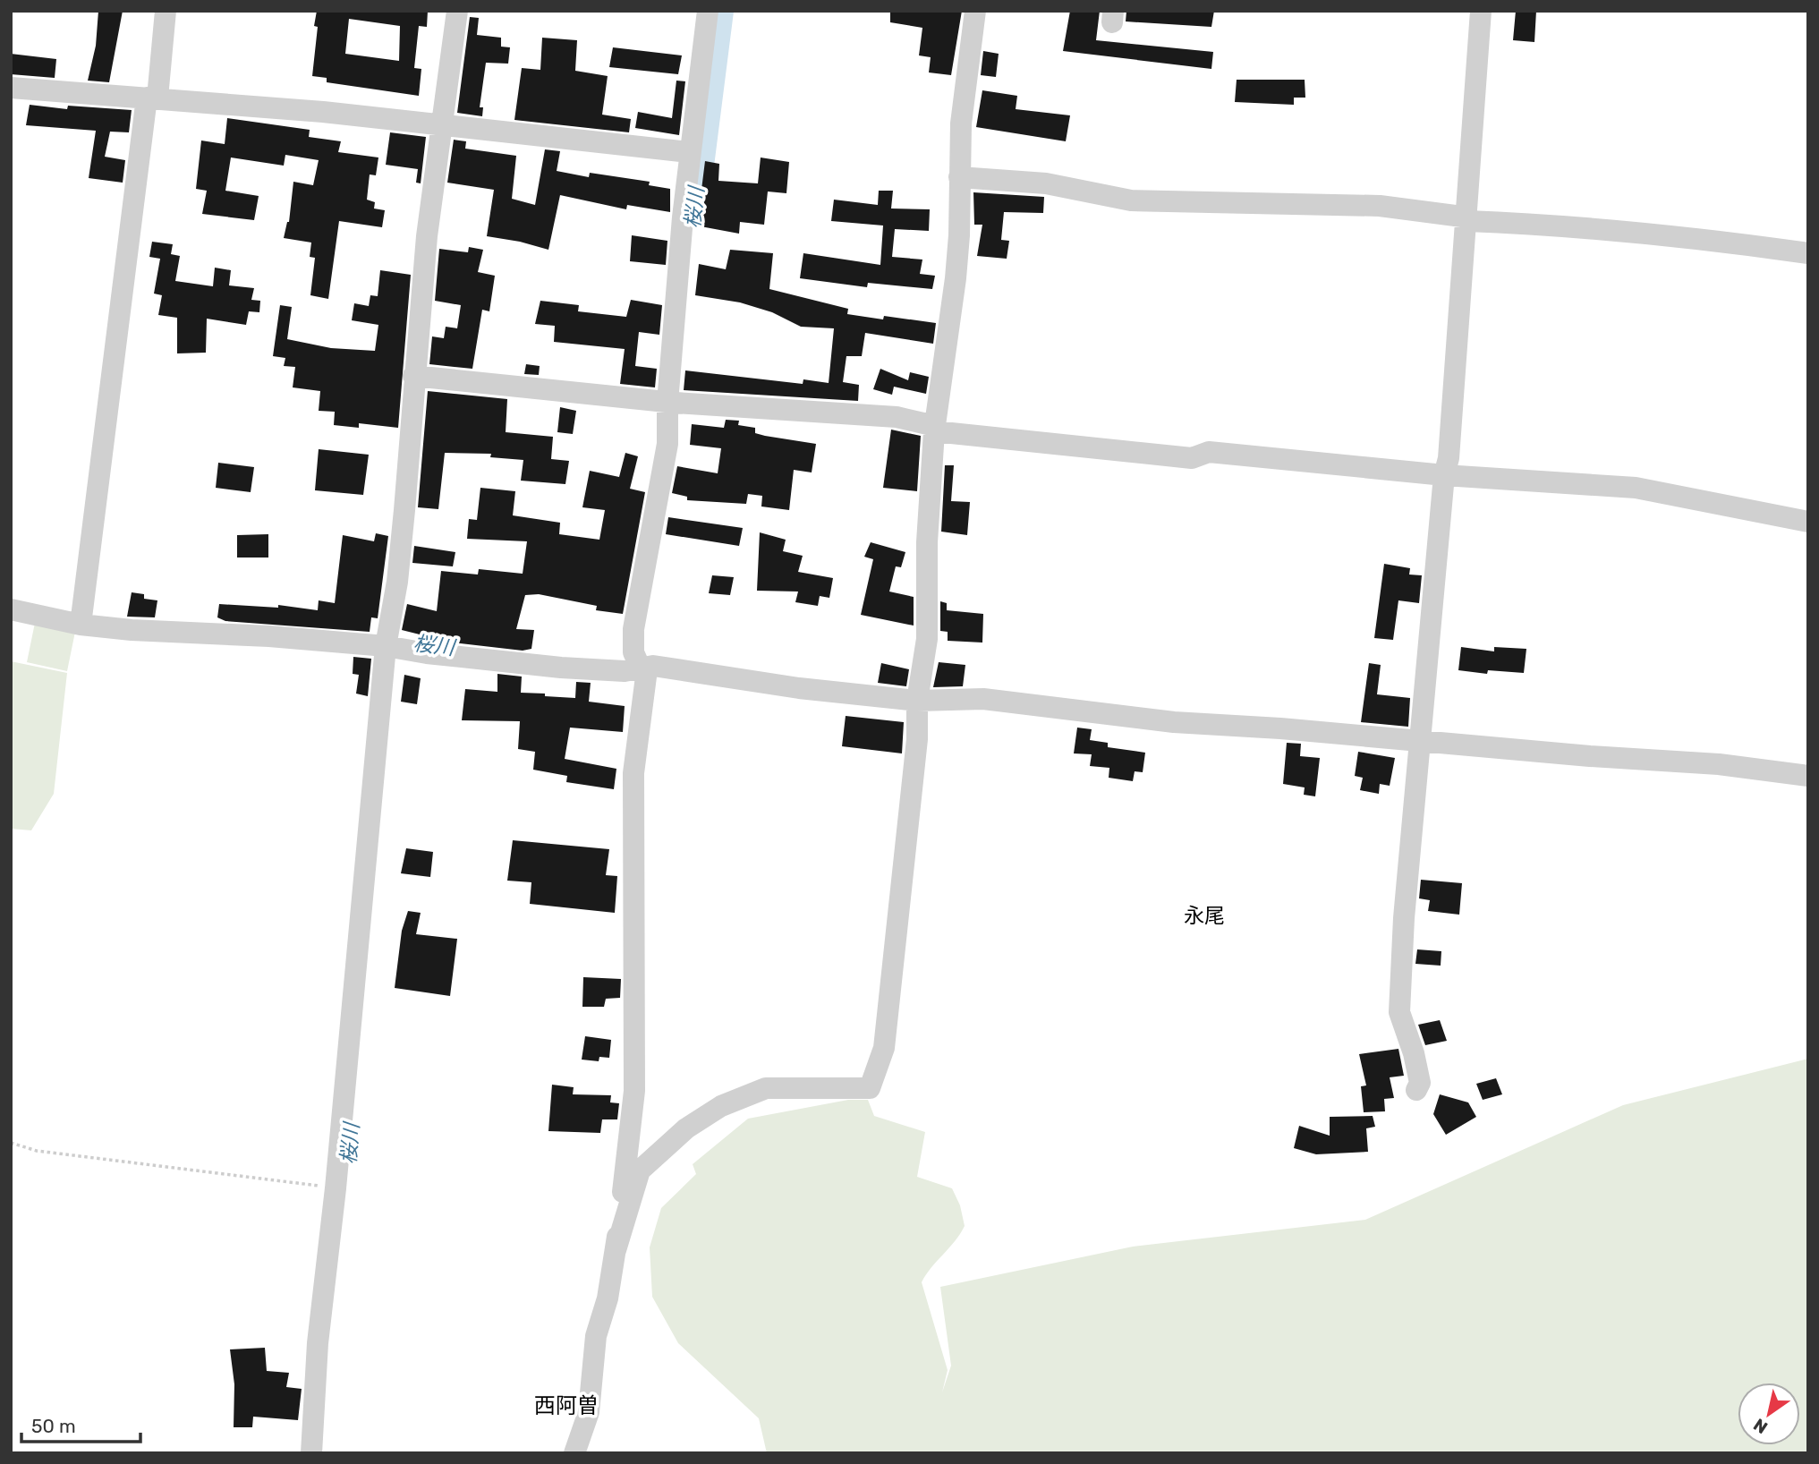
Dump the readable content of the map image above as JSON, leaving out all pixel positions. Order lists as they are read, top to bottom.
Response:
{
  "districts": ["永尾", "西阿曽"],
  "water": ["桜川"],
  "scale_bar": "50 m",
  "north": "bottom left"
}
